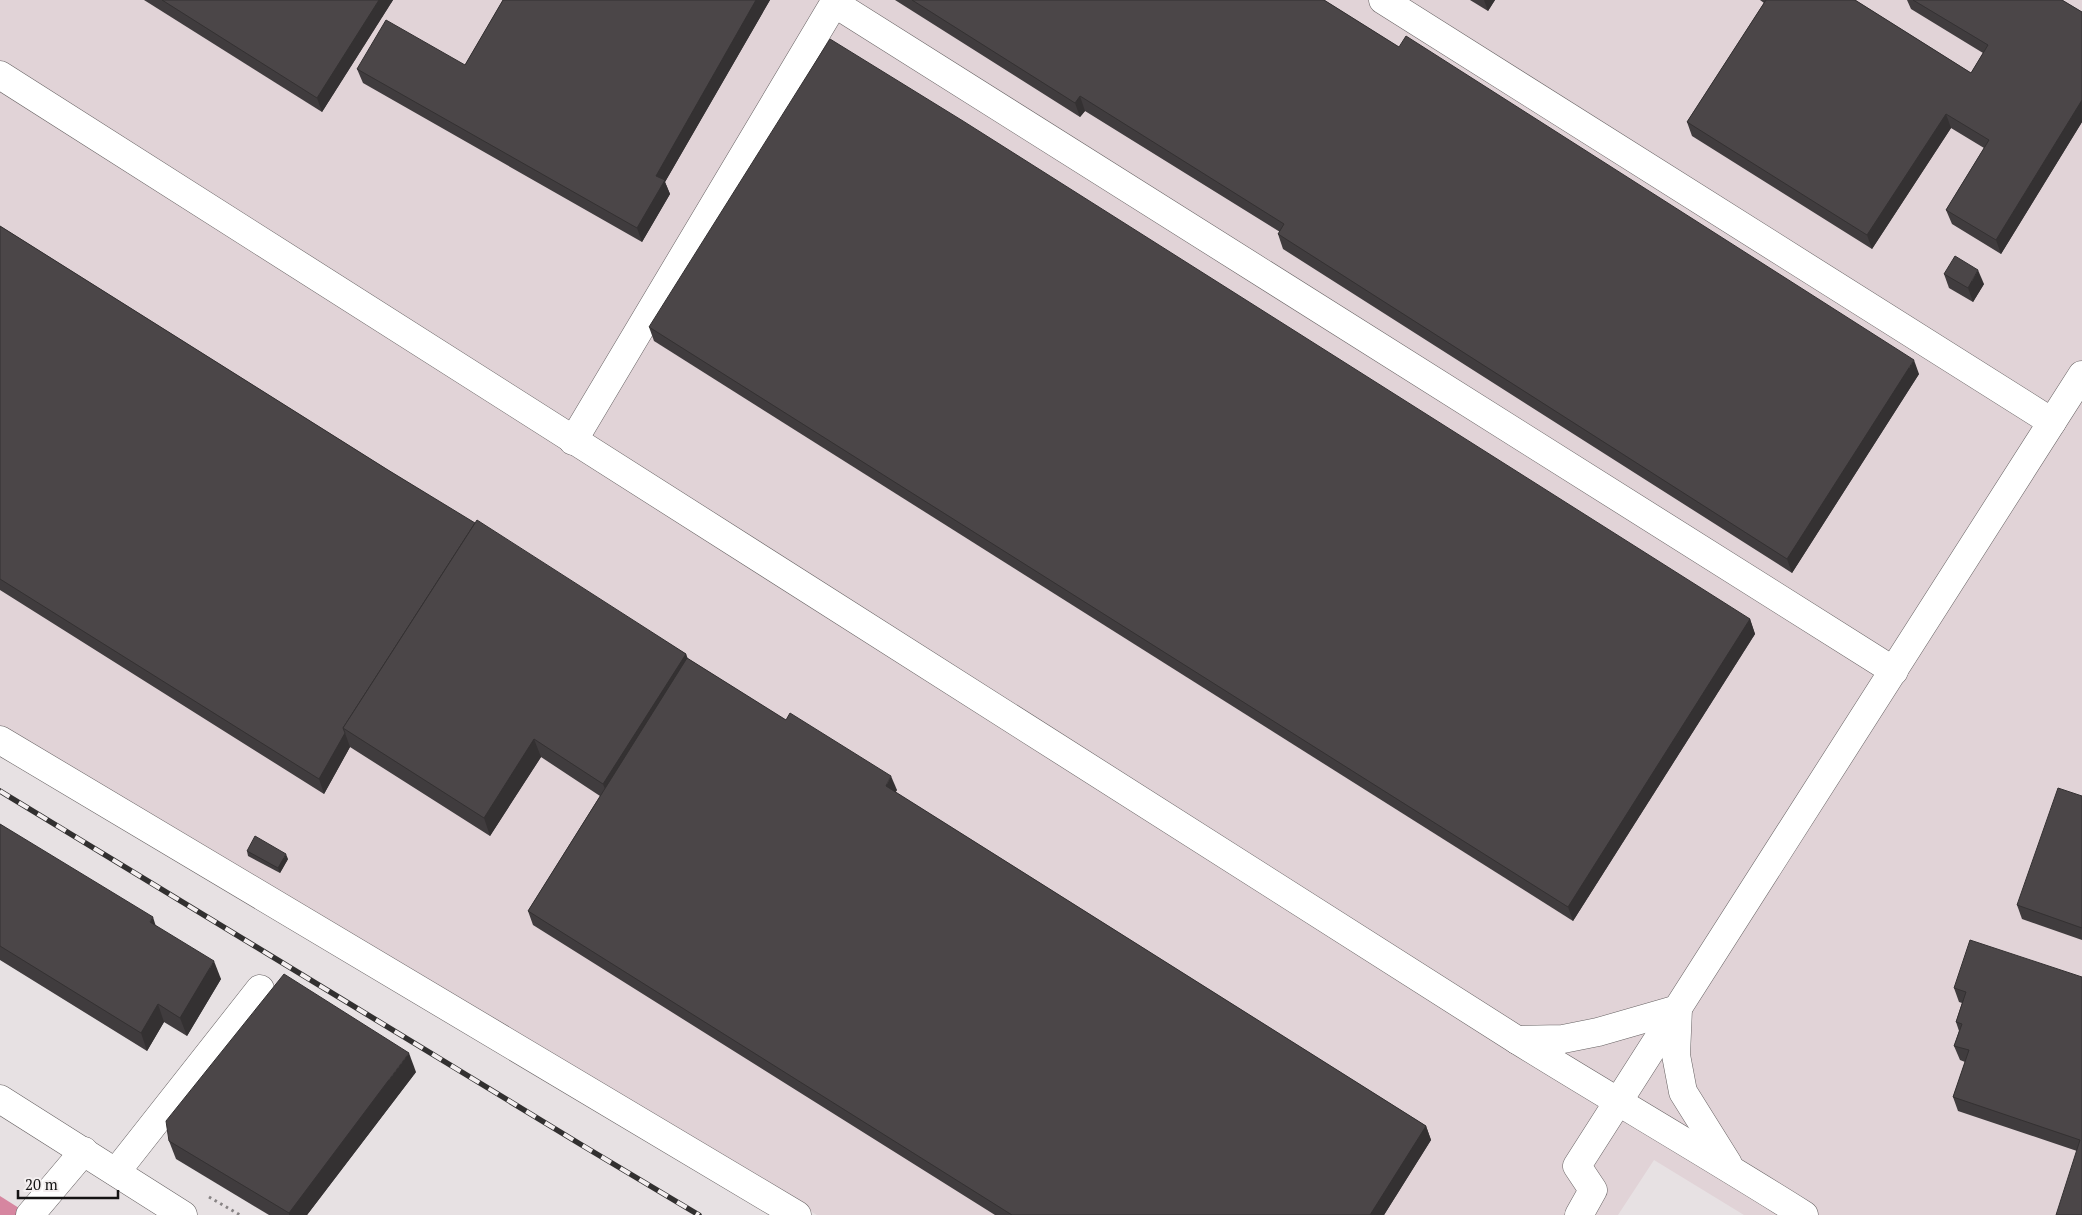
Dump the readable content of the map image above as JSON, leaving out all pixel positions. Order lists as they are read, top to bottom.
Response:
{
  "scale_bar": "20 m"
}
